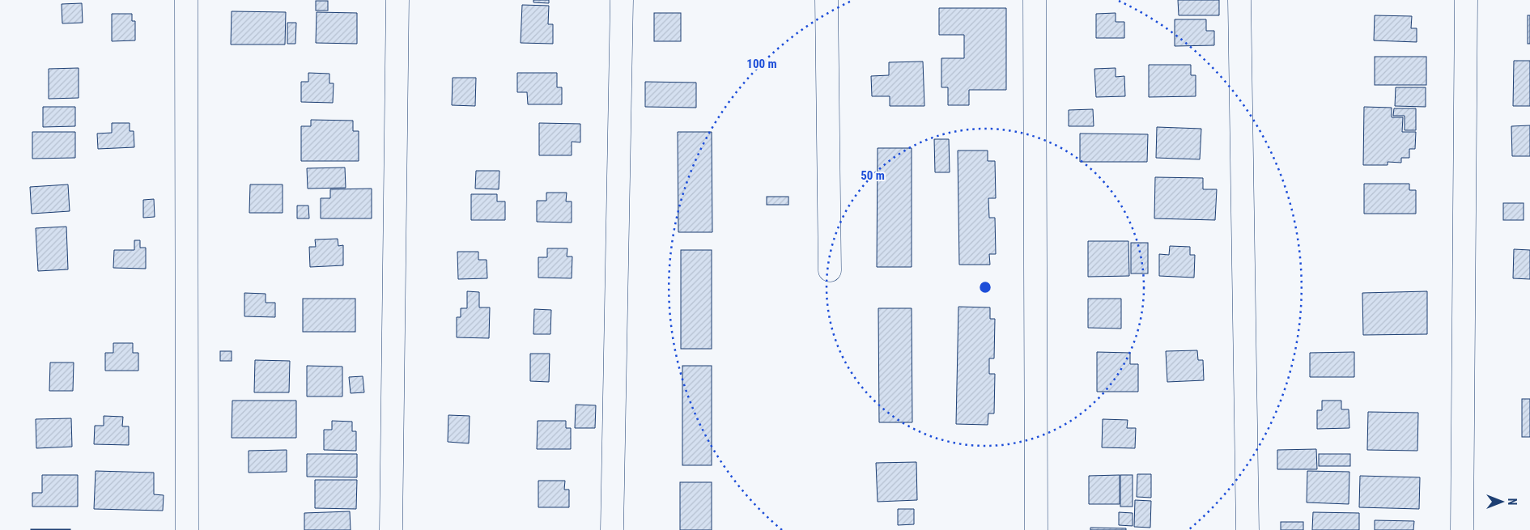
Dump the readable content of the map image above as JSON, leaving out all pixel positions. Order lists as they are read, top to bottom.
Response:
{
  "north": "right",
  "rings": ["100 m", "50 m"]
}
